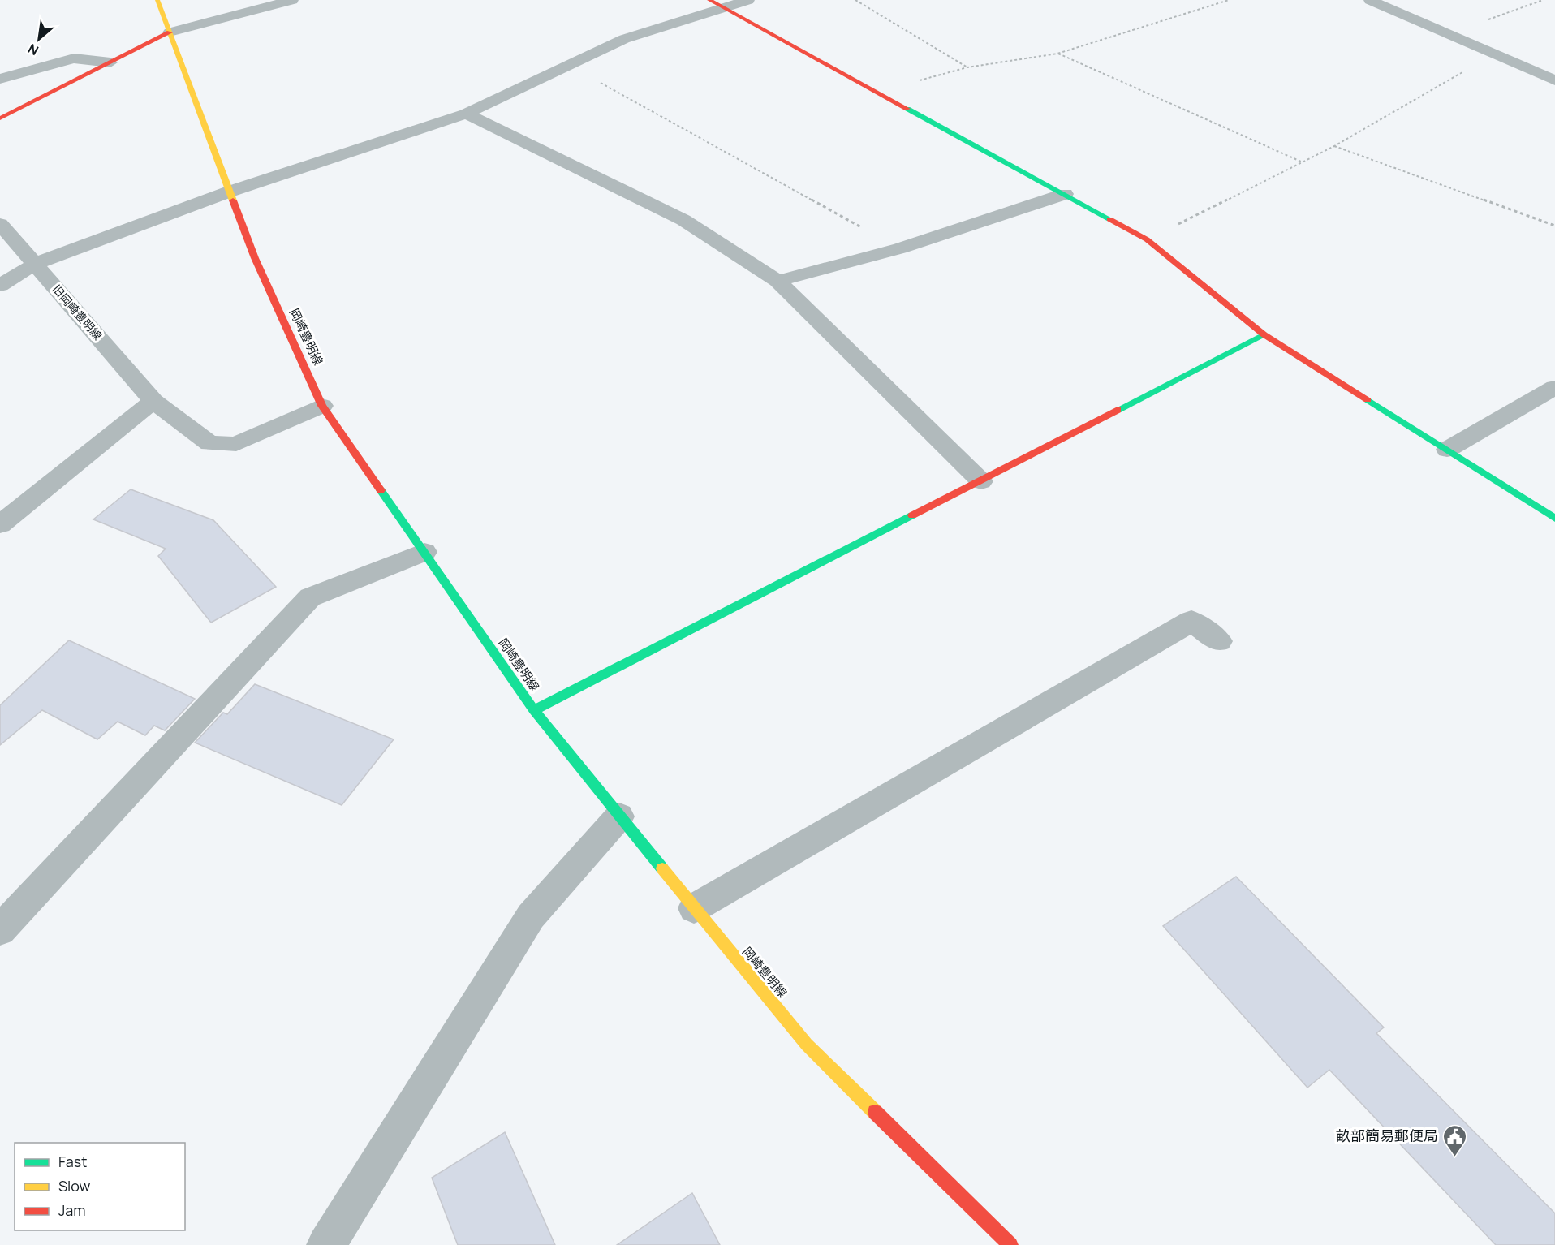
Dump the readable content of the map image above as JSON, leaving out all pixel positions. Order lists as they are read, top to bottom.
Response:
{
  "streets": {
    "street": ["旧岡崎豊明線", "岡崎豊明線"]
  },
  "crossings": [
    ["旧岡崎豊明線", "岡崎豊明線"]
  ],
  "places": {
    "public building": ["畝部簡易郵便局"]
  },
  "legend": ["Fast", "Slow", "Jam"],
  "north": "bottom left"
}
